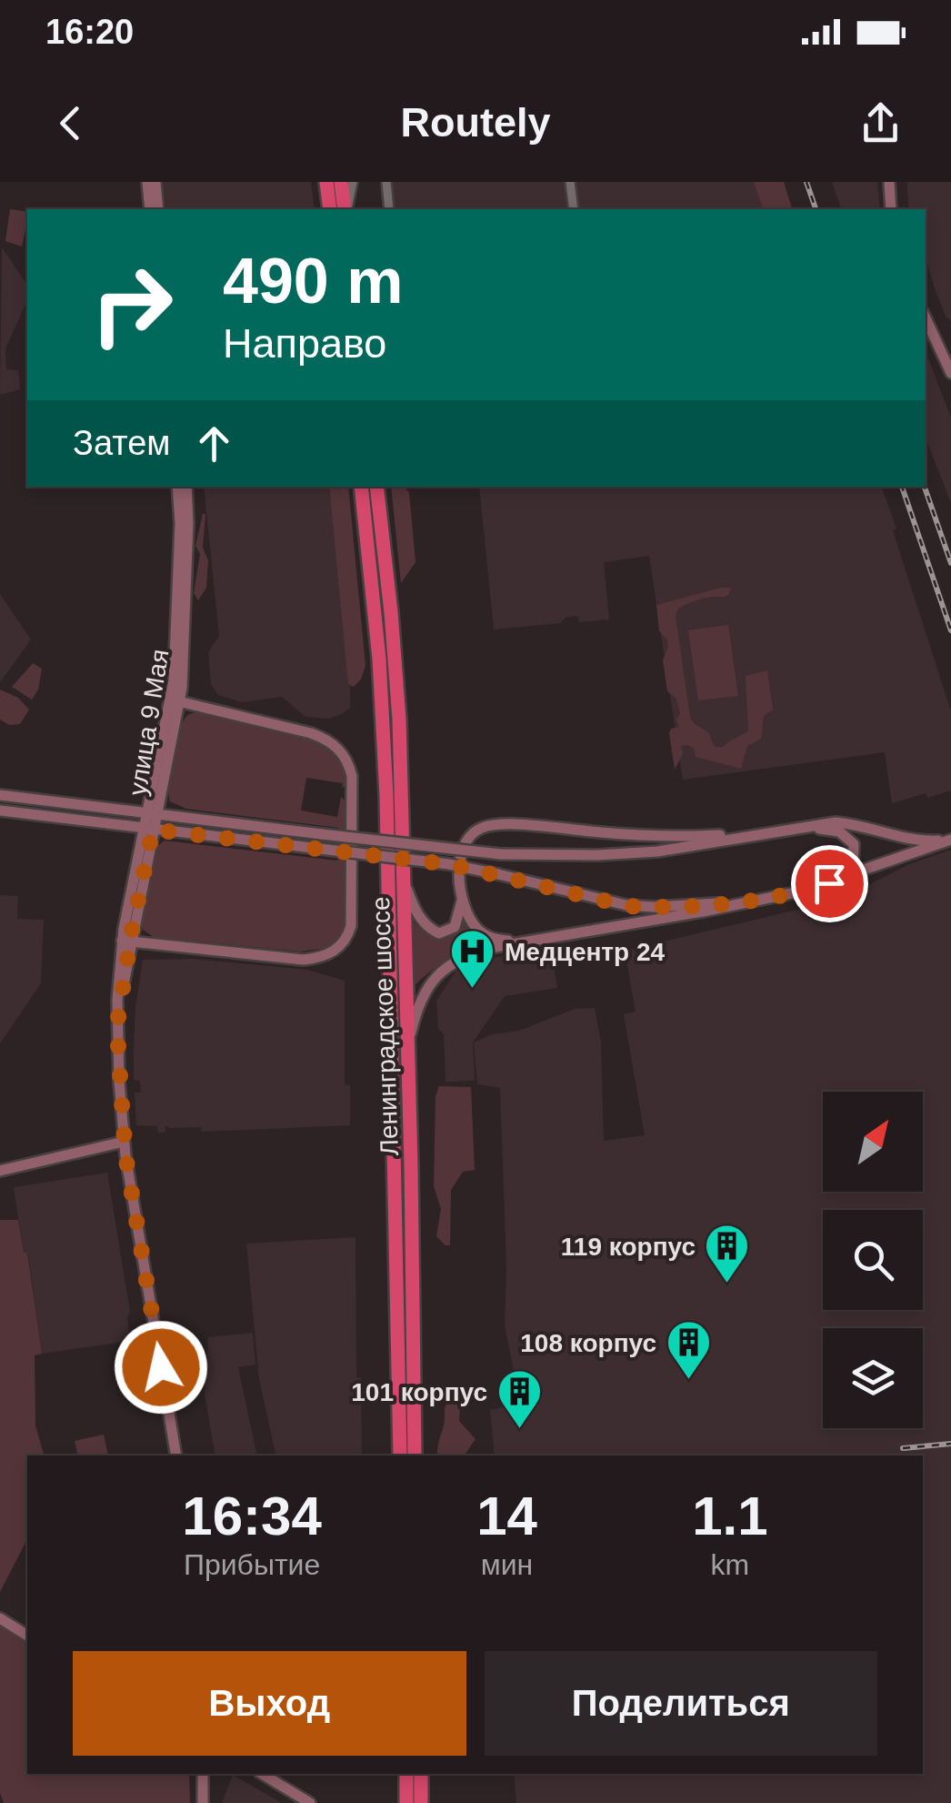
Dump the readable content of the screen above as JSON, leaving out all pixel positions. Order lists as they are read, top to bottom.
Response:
{
  "streets": {
    "highway": ["Ленинградское шоссе"],
    "street": ["улица 9 Мая"]
  },
  "places": {
    "hospital": ["Медцентр 24"],
    "building": ["119 корпус", "108 корпус", "101 корпус"]
  },
  "north": "top right",
  "page": {
    "status": "16:20",
    "header": "Routely",
    "turn": ["490 m", "Направо"],
    "then": "Затем",
    "eta": [
      "16:34",
      "Прибытие",
      "14",
      "мин",
      "1.1",
      "km"
    ],
    "buttons": ["Выход", "Поделиться"]
  }
}
